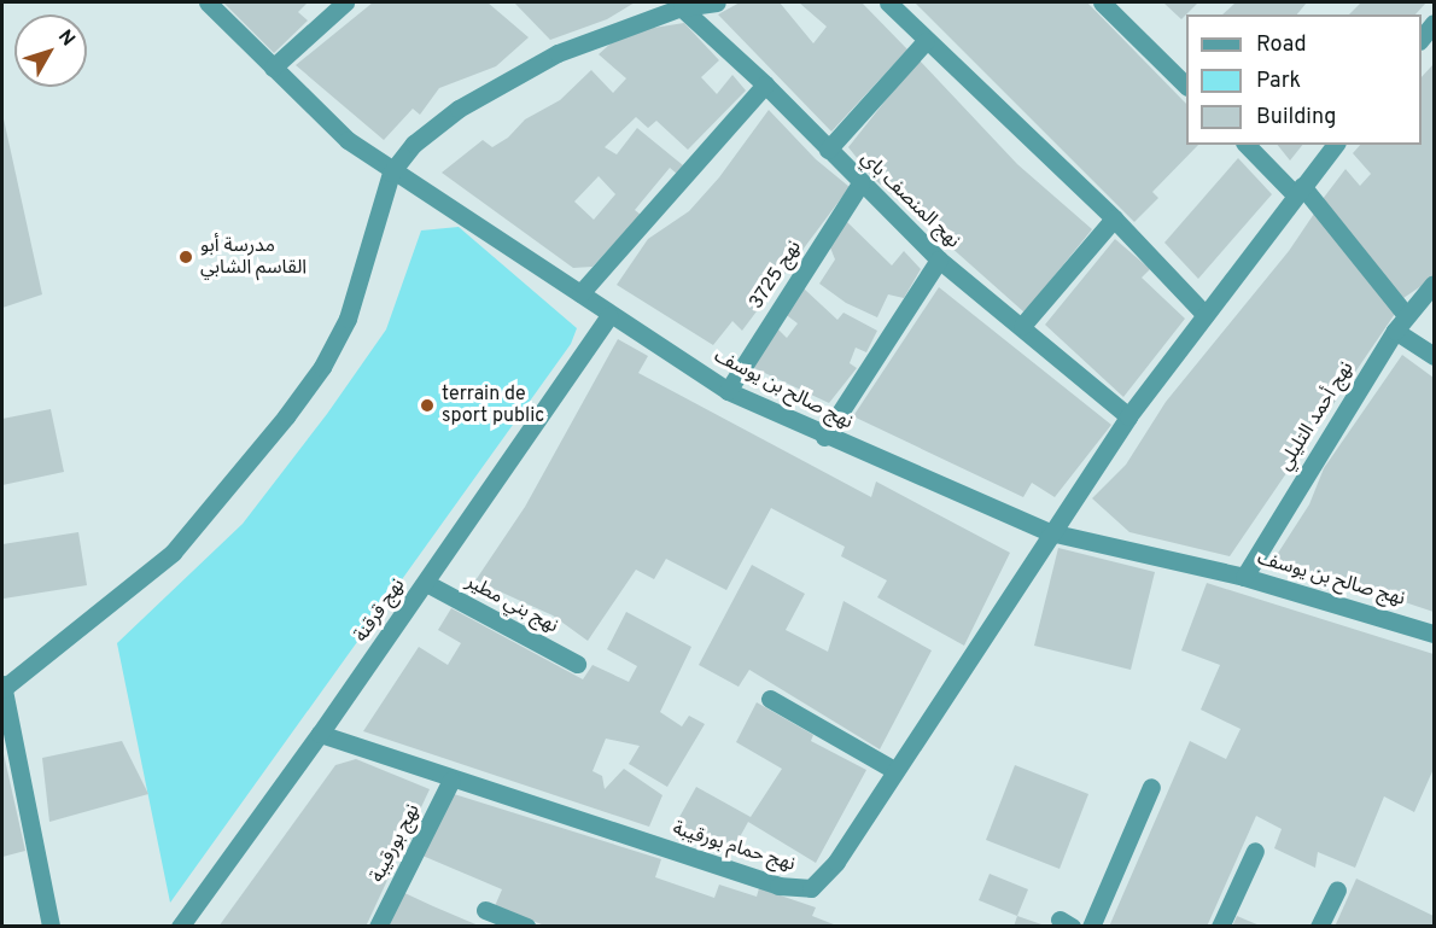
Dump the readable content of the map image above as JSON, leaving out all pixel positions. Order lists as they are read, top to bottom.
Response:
{
  "streets": {
    "street": [
      "نهج المنصف باي",
      "نهج 3725",
      "نهج صالح بن يوسف",
      "نهج أحمد التليلي",
      "نهج بني مطير",
      "نهج قرقنة",
      "نهج بورقيبة",
      "نهج حمام بورقيبة"
    ]
  },
  "crossings": [
    ["نهج المنصف باي", "نهج 3725"],
    ["نهج المنصف باي", "نهج حمام بورقيبة"],
    ["نهج 3725", "نهج صالح بن يوسف"],
    ["نهج صالح بن يوسف", "نهج أحمد التليلي"],
    ["نهج صالح بن يوسف", "نهج قرقنة"],
    ["نهج صالح بن يوسف", "نهج حمام بورقيبة"],
    ["نهج بني مطير", "نهج قرقنة"],
    ["نهج قرقنة", "نهج حمام بورقيبة"],
    ["نهج بورقيبة", "نهج حمام بورقيبة"]
  ],
  "places": ["مدرسة أبو القاسم الشابي", "terrain de sport public"],
  "legend": ["Road", "Park", "Building"],
  "north": "top right"
}
